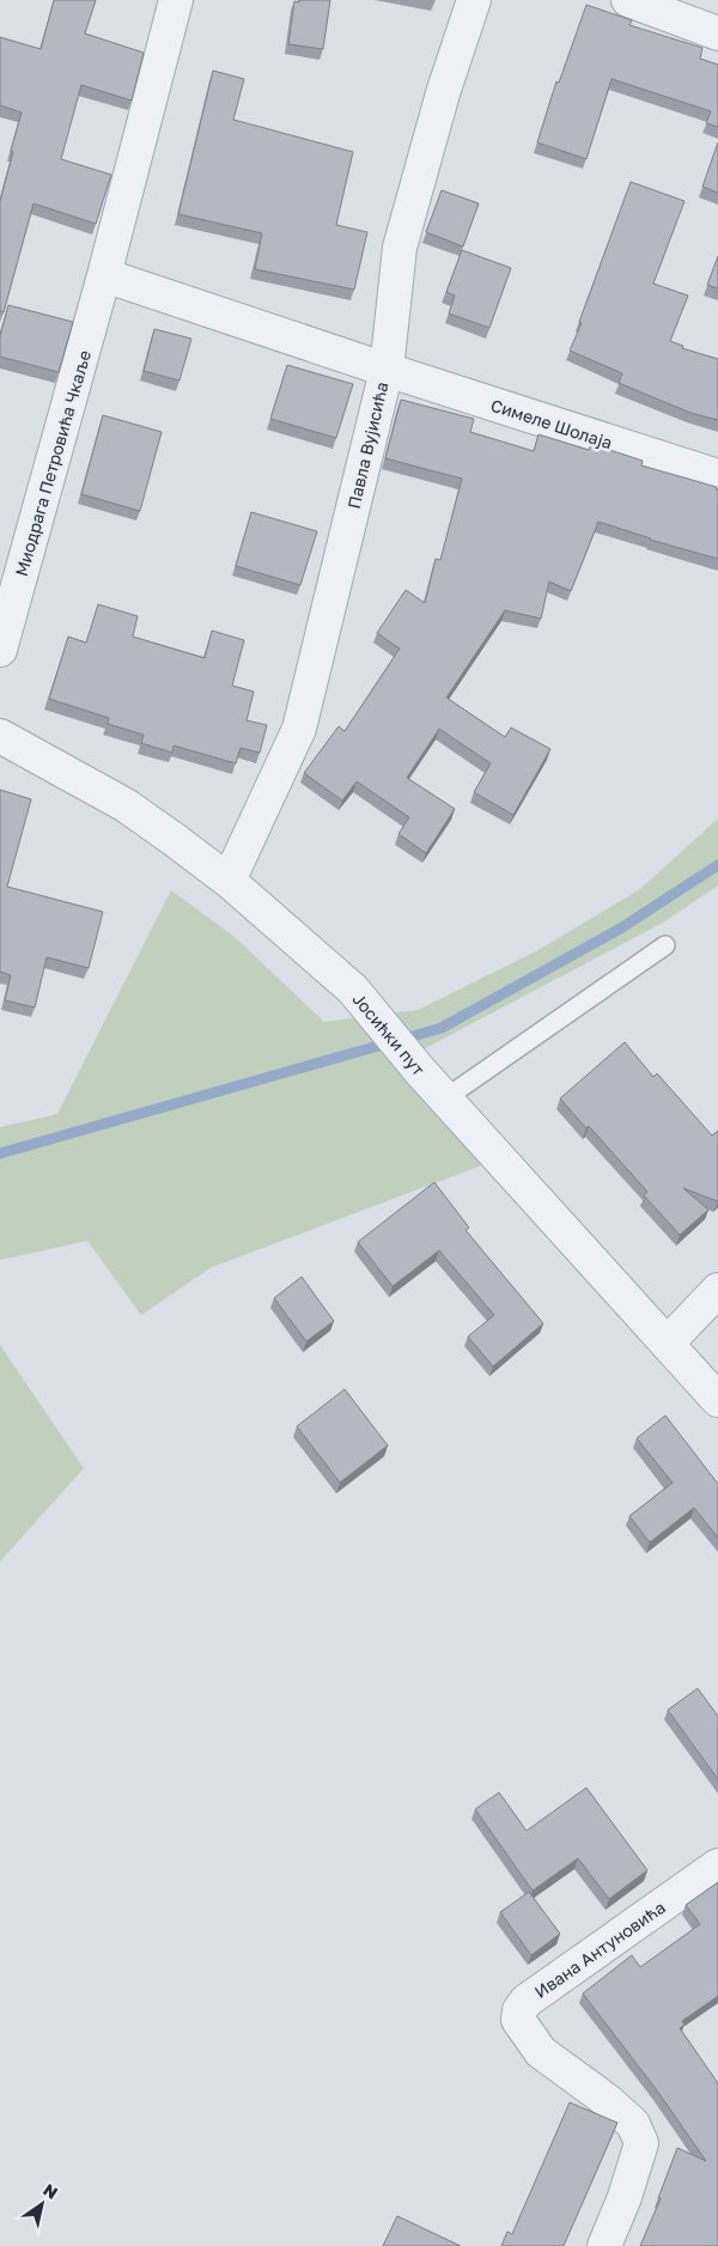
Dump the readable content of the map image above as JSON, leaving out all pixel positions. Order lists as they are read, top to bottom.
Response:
{
  "streets": {
    "street": [
      "Симеле Шолаја",
      "Павла Вујисића",
      "Миодрага Петровића Чкаље",
      "Јосићки пут",
      "Ивана Антуновића"
    ]
  },
  "crossings": [
    ["Симеле Шолаја", "Павла Вујисића"],
    ["Павла Вујисића", "Јосићки пут"]
  ],
  "north": "top right"
}
